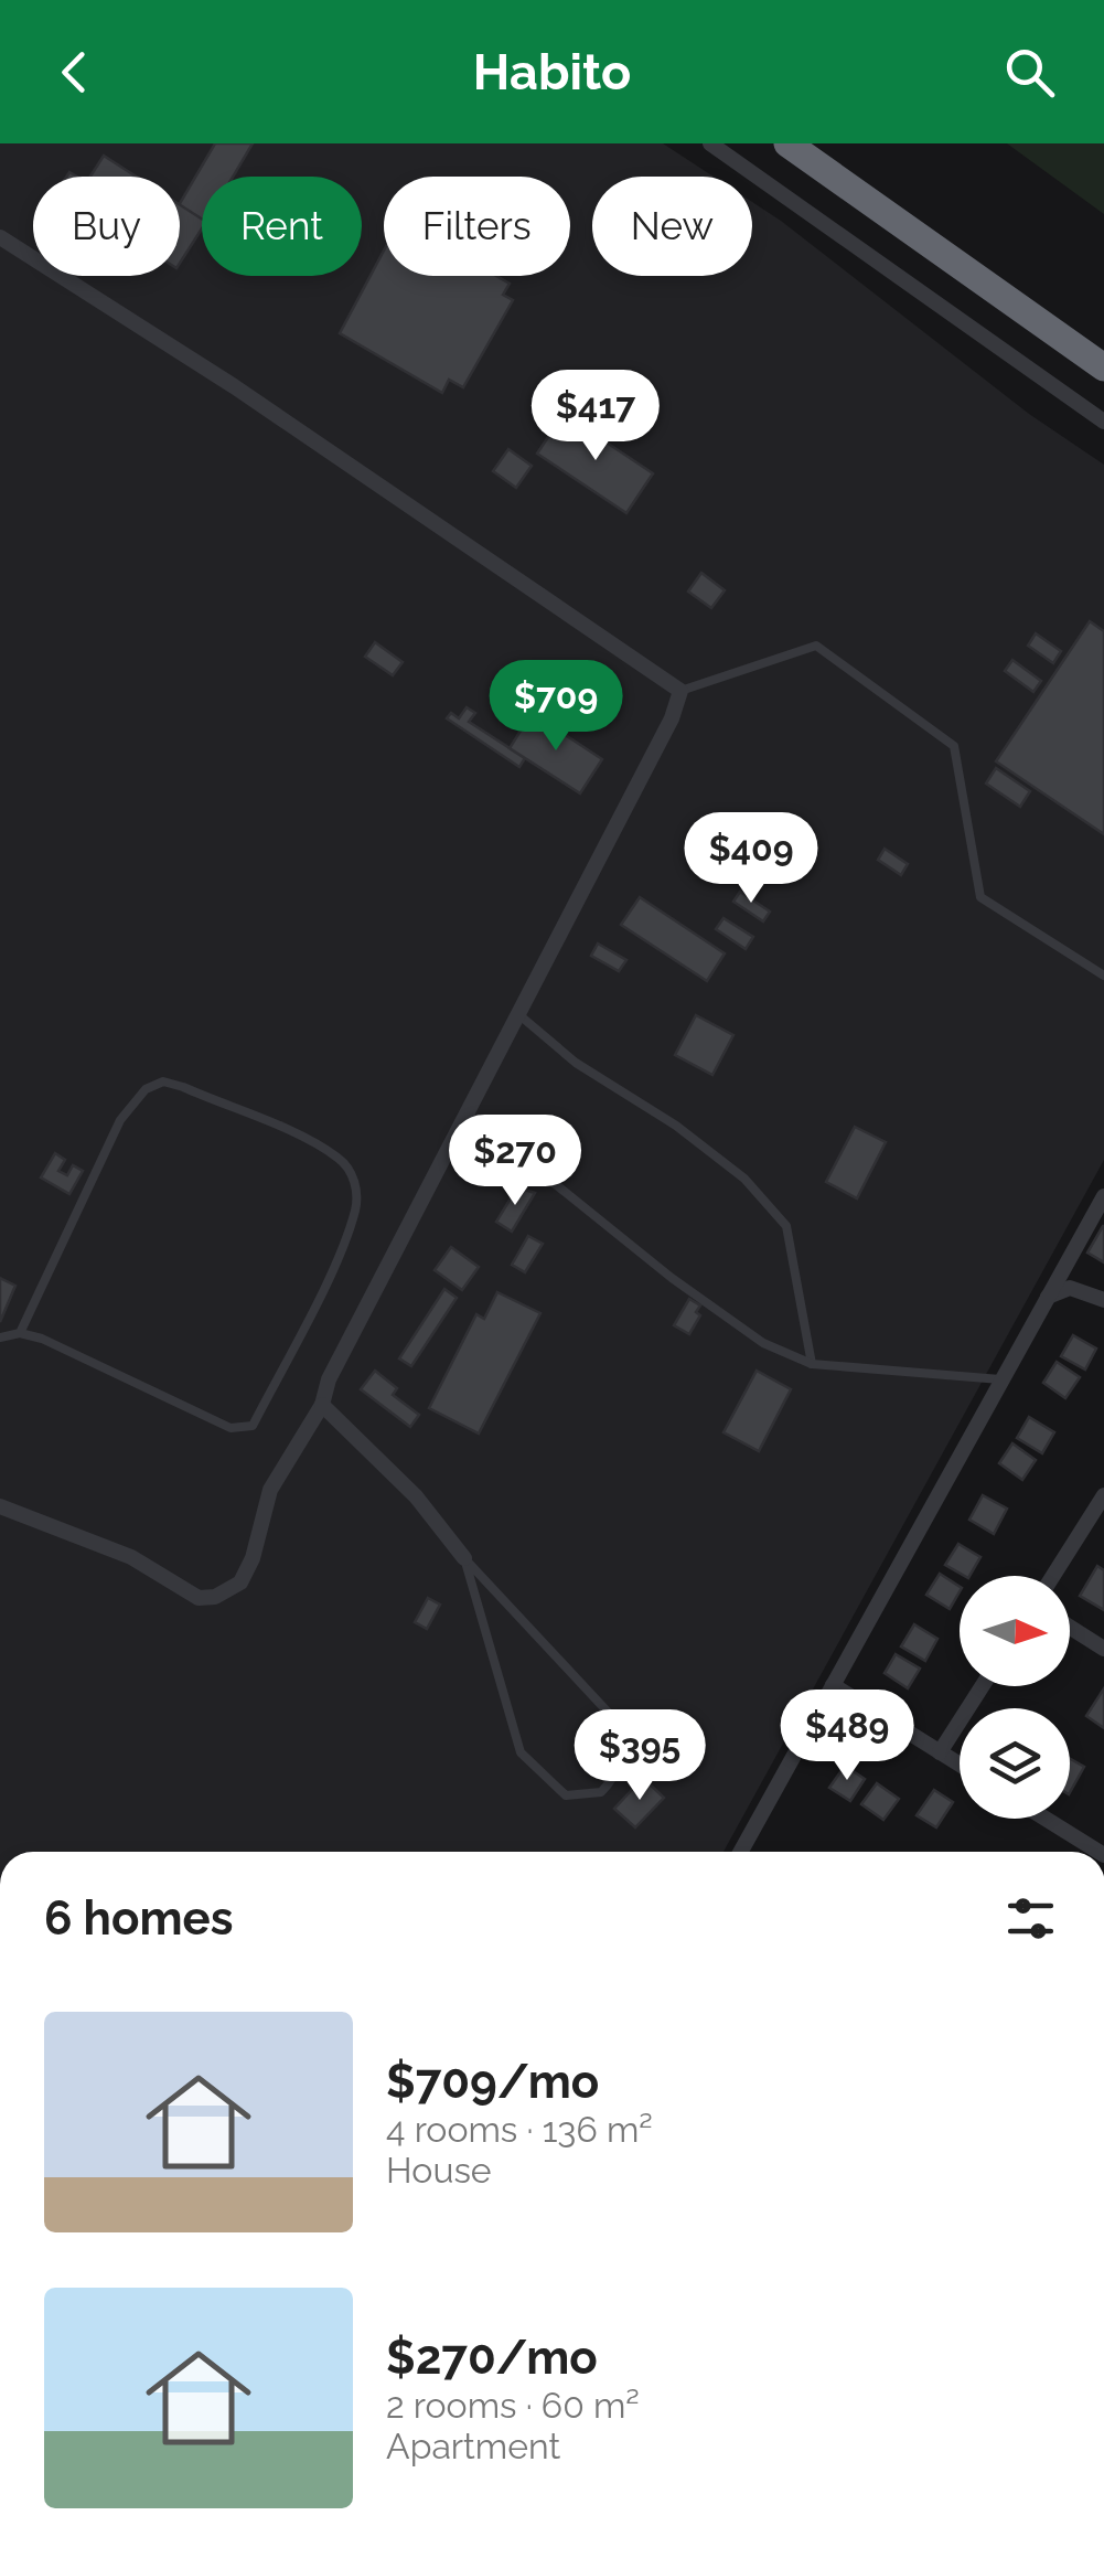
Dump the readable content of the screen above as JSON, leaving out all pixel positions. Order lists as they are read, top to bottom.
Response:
{
  "north": "right",
  "page": {
    "header": "Habito",
    "chip": [
      "Buy",
      "Rent",
      "Filters",
      "New"
    ],
    "price": [
      "$417",
      "$709",
      "$409",
      "$270",
      "$489",
      "$395"
    ],
    "heading": "6 homes",
    "list": [
      {
        "name": "$709/mo",
        "note": "4 rooms · 136 m² · House"
      },
      {
        "name": "$270/mo",
        "note": "2 rooms · 60 m² · Apartment"
      }
    ]
  }
}
